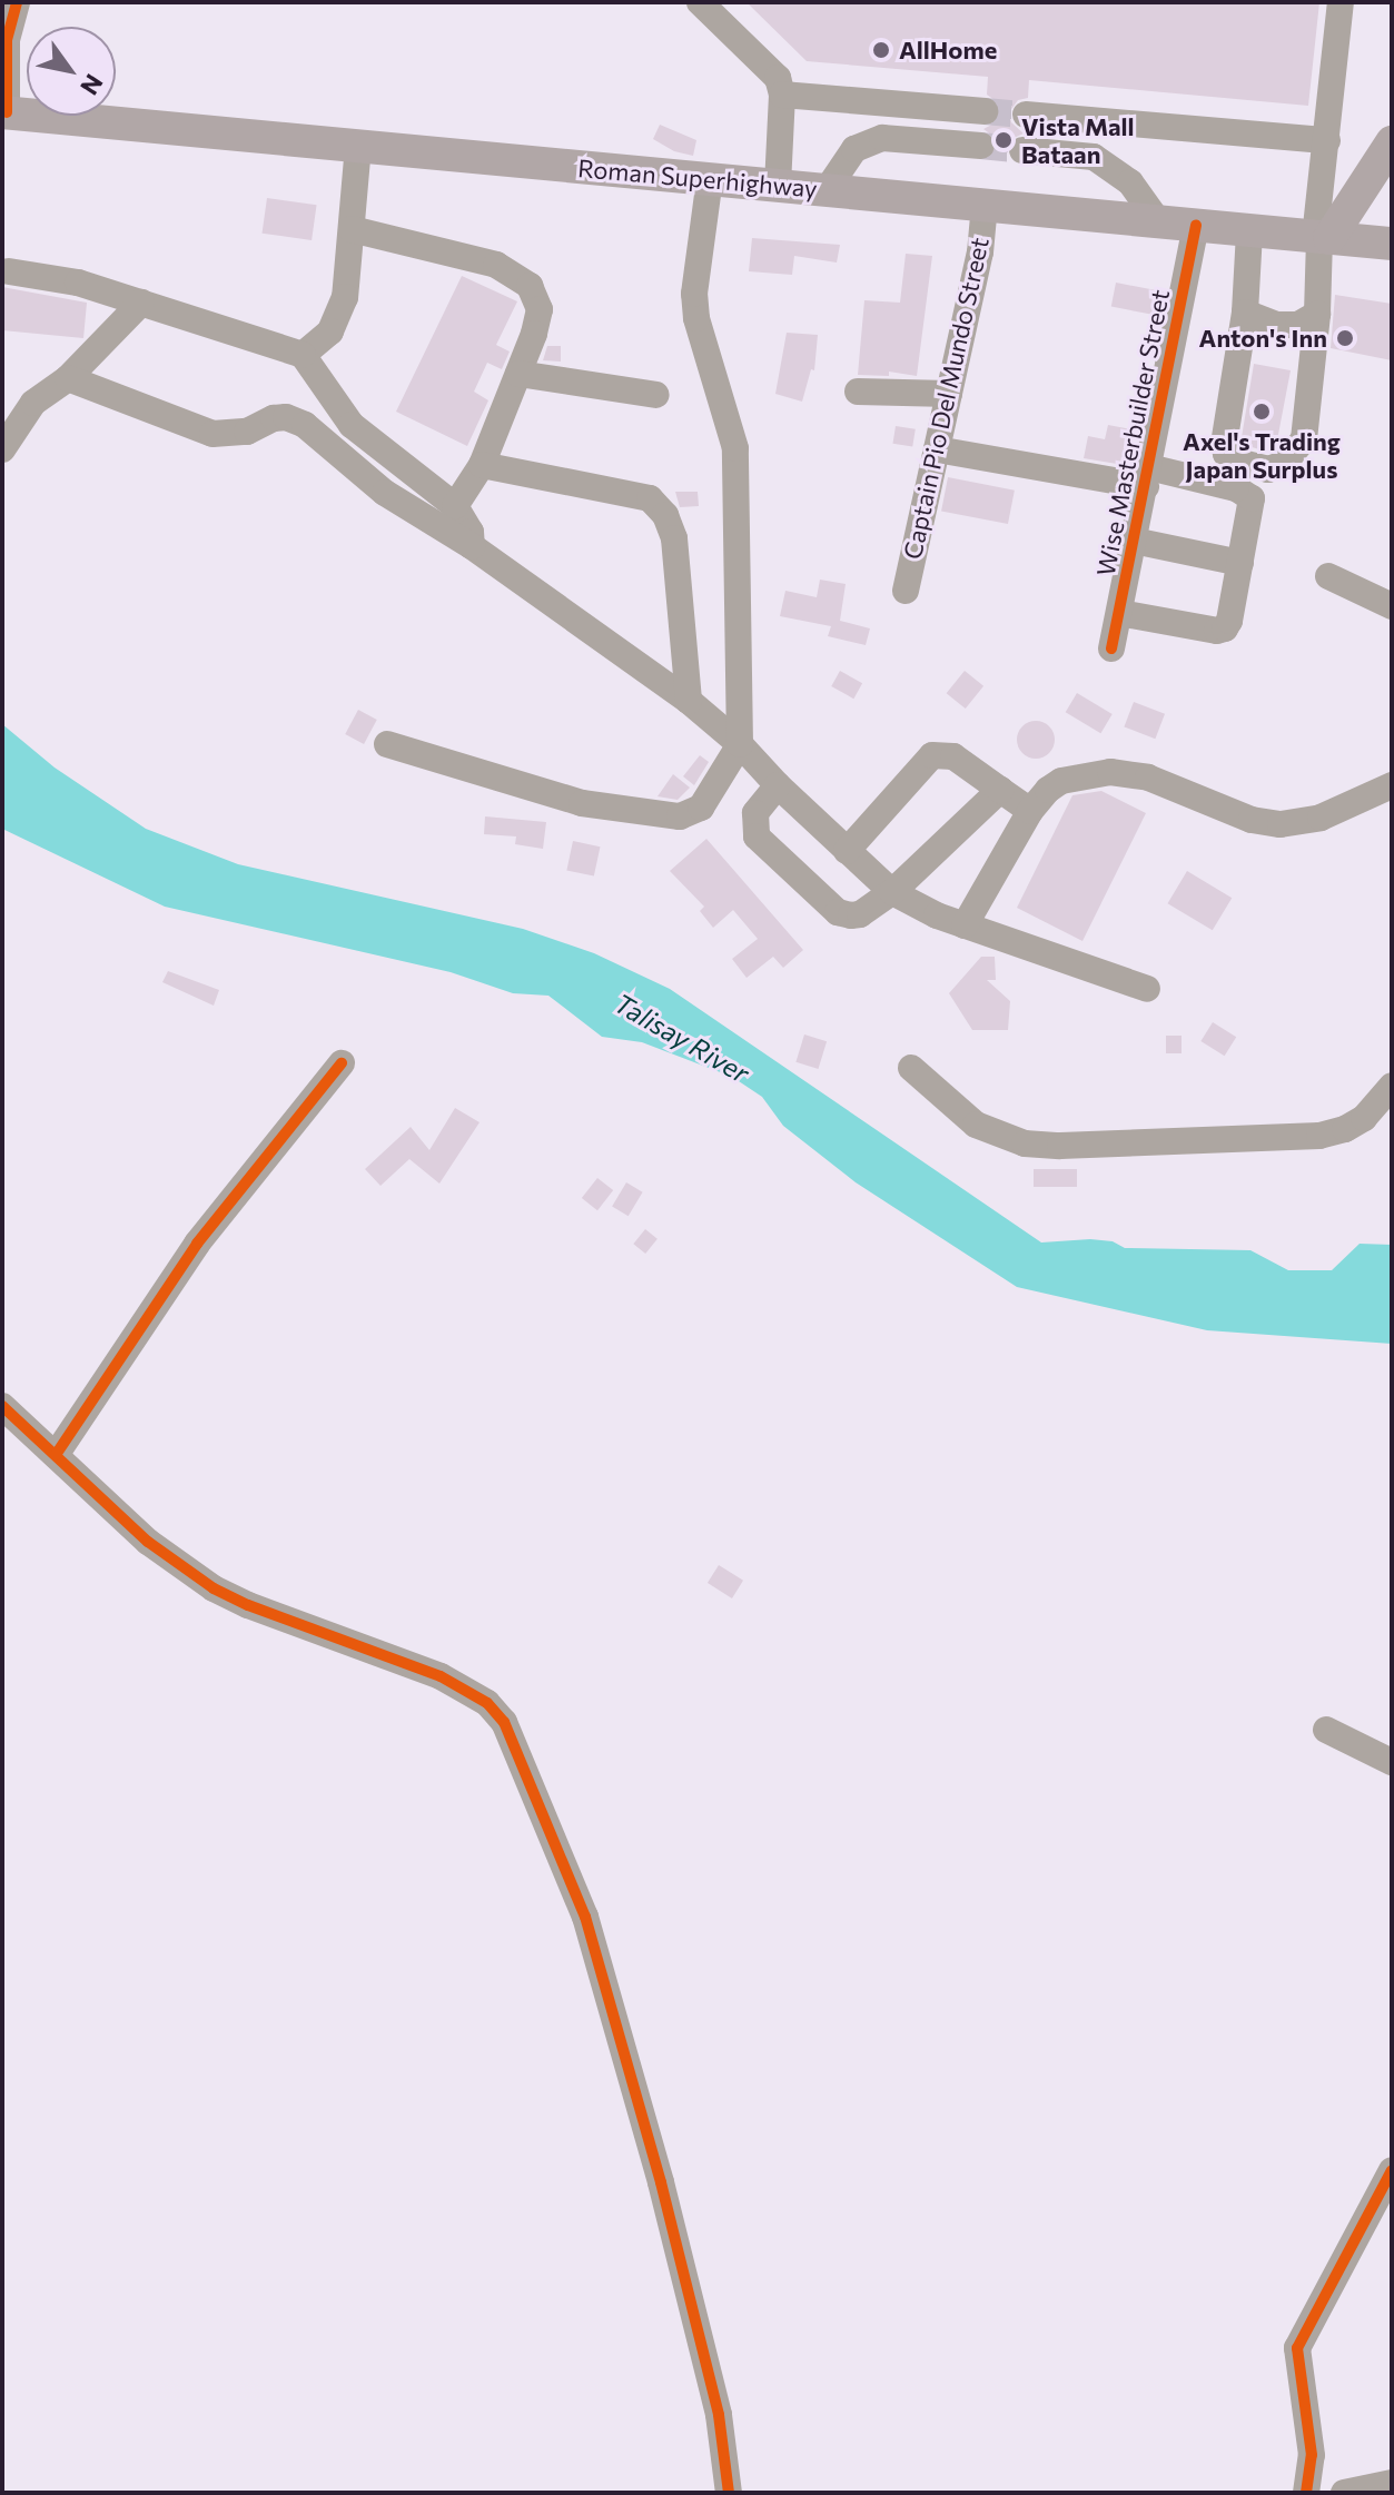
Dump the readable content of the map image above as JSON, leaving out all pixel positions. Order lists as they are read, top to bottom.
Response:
{
  "streets": {
    "main road": ["Roman Superhighway"],
    "street": ["Captain Pio Del Mundo Street", "Wise Masterbuilder Street"]
  },
  "crossings": [
    ["Roman Superhighway", "Captain Pio Del Mundo Street"],
    ["Roman Superhighway", "Wise Masterbuilder Street"]
  ],
  "water": ["Talisay River"],
  "places": [
    "AllHome",
    "Vista Mall Bataan",
    "Anton's Inn",
    "Axel's Trading Japan Surplus"
  ],
  "north": "bottom right"
}
